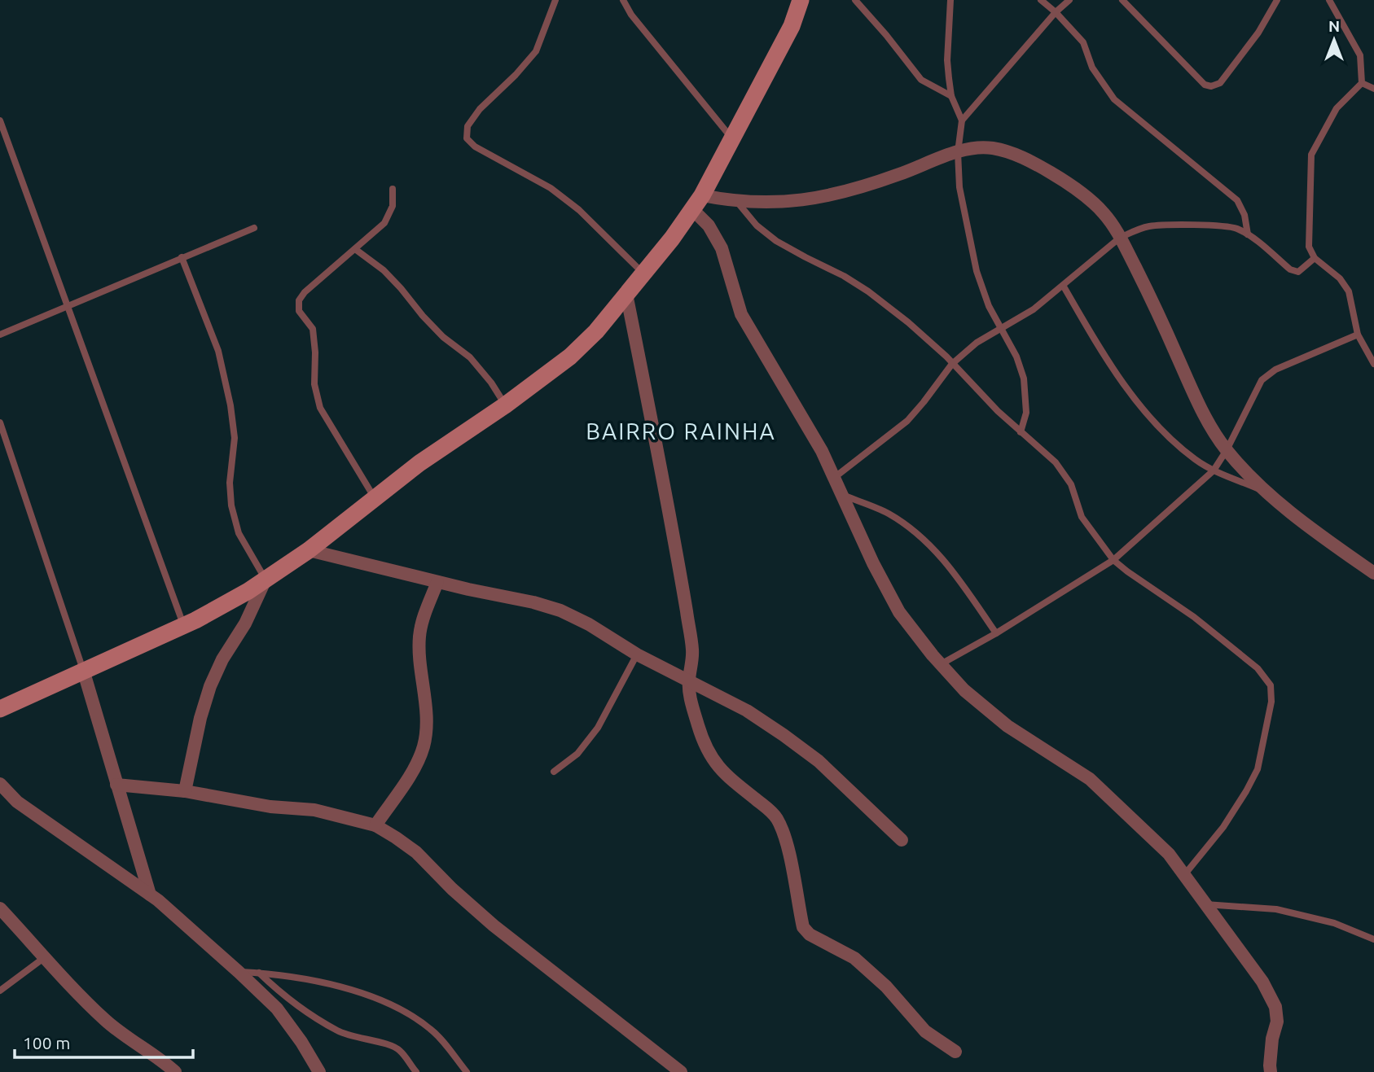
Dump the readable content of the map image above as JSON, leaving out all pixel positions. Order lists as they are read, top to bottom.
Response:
{
  "districts": ["BAIRRO RAINHA"],
  "scale_bar": "100 m",
  "north": "top"
}
